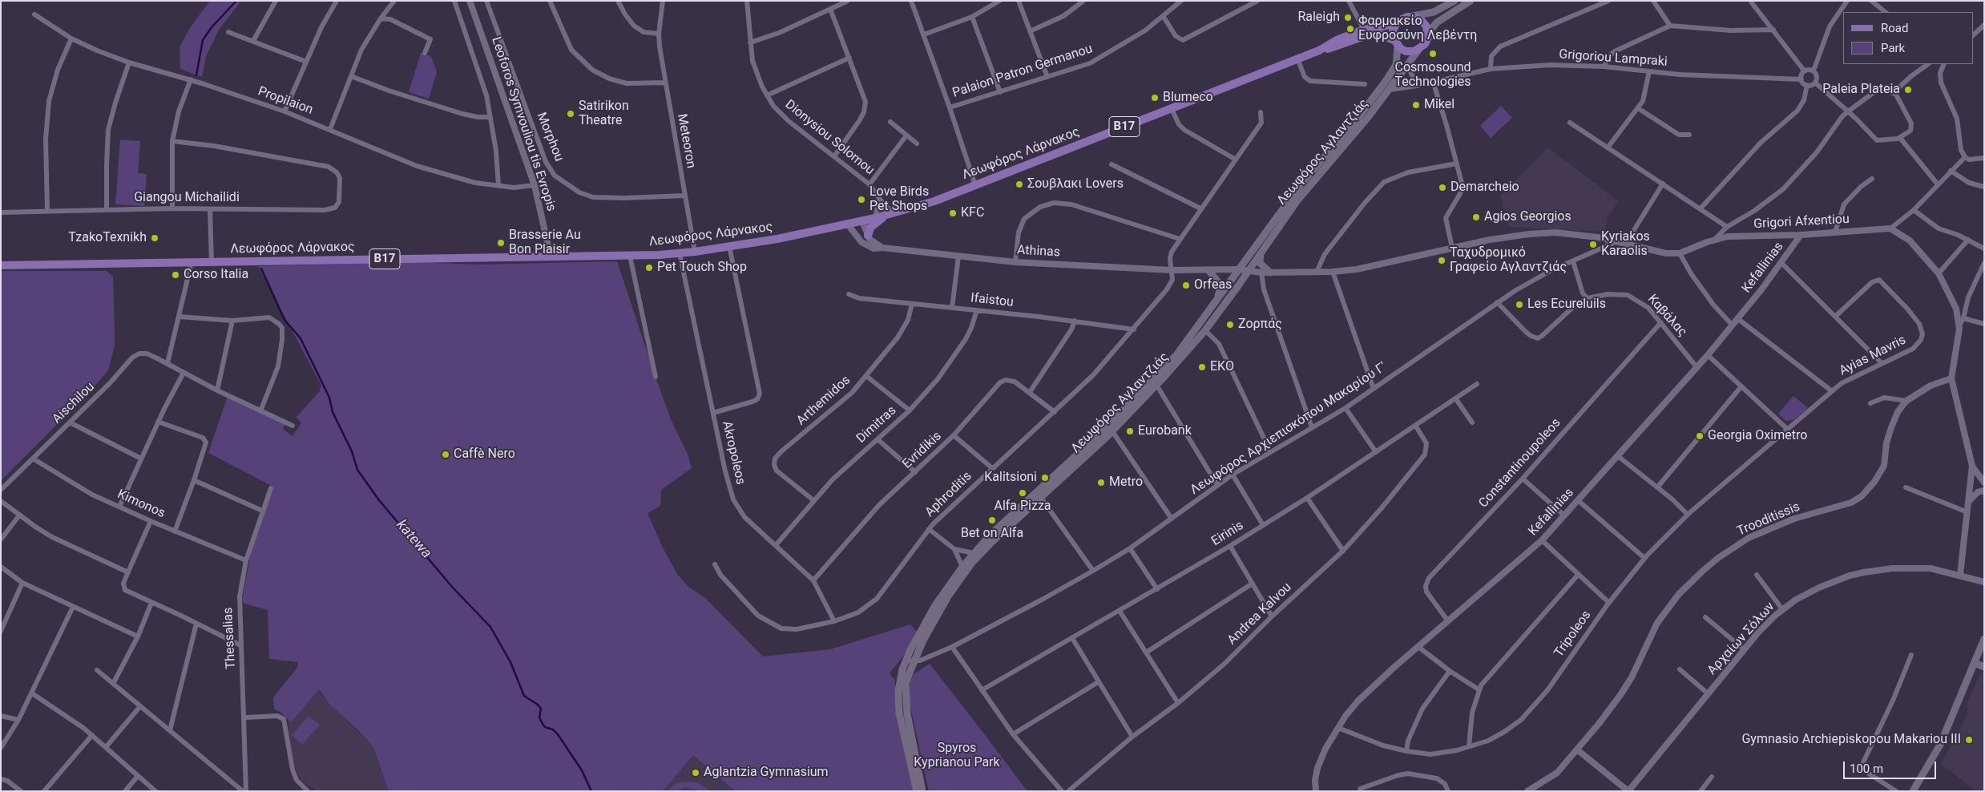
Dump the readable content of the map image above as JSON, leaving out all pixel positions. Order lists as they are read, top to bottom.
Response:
{
  "streets": {
    "main road": ["B17", "Λεωφόρος Αγλαντζιάς", "Λεωφόρος Λάρνακος"],
    "street": [
      "Grigoriou Lampraki",
      "Palaion Patron Germanou",
      "Propilaion",
      "Leoforos Symvouliou tis Evropis",
      "Morphou",
      "Dionysiou Solomou",
      "Meteoron",
      "Giangou Michailidi",
      "Grigori Afxentiou",
      "Athinas",
      "Kefallinias",
      "Ifaistou",
      "Καβάλας",
      "Ayias Mavris",
      "Arthemidos",
      "Aischilou",
      "Dimitras",
      "Λεωφόρος Αρχιεπισκόπου Μακαρίου Γ'",
      "Evridikis",
      "Akropoleos",
      "Constantinoupoleos",
      "Aphroditis",
      "Kimonos",
      "Trooditissis",
      "Eirinis",
      "Andrea Kalvou",
      "Tripoleos",
      "Thessalias",
      "Αρχαίων Σόλων"
    ]
  },
  "crossings": [
    ["Grigoriou Lampraki", "Λεωφόρος Αγλαντζιάς"],
    ["Propilaion", "Leoforos Symvouliou tis Evropis"],
    ["Leoforos Symvouliou tis Evropis", "Λεωφόρος Λάρνακος"],
    ["Morphou", "Meteoron"],
    ["Dionysiou Solomou", "Λεωφόρος Λάρνακος"],
    ["Meteoron", "Λεωφόρος Λάρνακος"],
    ["Λεωφόρος Αγλαντζιάς", "Λεωφόρος Λάρνακος"],
    ["Λεωφόρος Αγλαντζιάς", "Athinas"],
    ["Λεωφόρος Αγλαντζιάς", "Λεωφόρος Αρχιεπισκόπου Μακαρίου Γ'"],
    ["Λεωφόρος Λάρνακος", "Athinas"],
    ["Λεωφόρος Λάρνακος", "Akropoleos"],
    ["Grigori Afxentiou", "Athinas"],
    ["Grigori Afxentiou", "Kefallinias"],
    ["Athinas", "Λεωφόρος Αρχιεπισκόπου Μακαρίου Γ'"],
    ["Athinas", "Aphroditis"],
    ["Kefallinias", "Καβάλας"],
    ["Kefallinias", "Constantinoupoleos"],
    ["Kefallinias", "Tripoleos"],
    ["Ifaistou", "Arthemidos"],
    ["Ifaistou", "Dimitras"],
    ["Ifaistou", "Aphroditis"],
    ["Καβάλας", "Λεωφόρος Αρχιεπισκόπου Μακαρίου Γ'"],
    ["Καβάλας", "Constantinoupoleos"],
    ["Ayias Mavris", "Tripoleos"],
    ["Arthemidos", "Dimitras"],
    ["Aischilou", "Kimonos"],
    ["Dimitras", "Akropoleos"],
    ["Evridikis", "Akropoleos"],
    ["Evridikis", "Aphroditis"],
    ["Akropoleos", "Aphroditis"],
    ["Kimonos", "Thessalias"],
    ["Eirinis", "Andrea Kalvou"]
  ],
  "water": ["katewa"],
  "parks": ["Spyros Kyprianou Park"],
  "places": [
    "Raleigh",
    "Φαρμακείο Ευφροσύνη Λεβέντη",
    "Cosmosound Technologies",
    "Paleia Plateia",
    "Blumeco",
    "Mikel",
    "Satirikon Theatre",
    "Σουβλακι Lovers",
    "Demarcheio",
    "Love Birds Pet Shops",
    "KFC",
    "Agios Georgios",
    "TzakoTexnikh",
    "Brasserie Au Bon Plaisir",
    "Kyriakos Karaolis",
    "Ταχυδρομικό Γραφείο Αγλαντζιάς",
    "Pet Touch Shop",
    "Corso Italia",
    "Orfeas",
    "Les Ecureluils",
    "Ζορπάς",
    "EKO",
    "Eurobank",
    "Georgia Oximetro",
    "Caffè Nero",
    "Kalitsioni",
    "Metro",
    "Alfa Pizza",
    "Bet on Alfa",
    "Gymnasio Archiepiskopou Makariou III",
    "Aglantzia Gymnasium"
  ],
  "legend": ["Road", "Park"],
  "scale_bar": "100 m"
}
